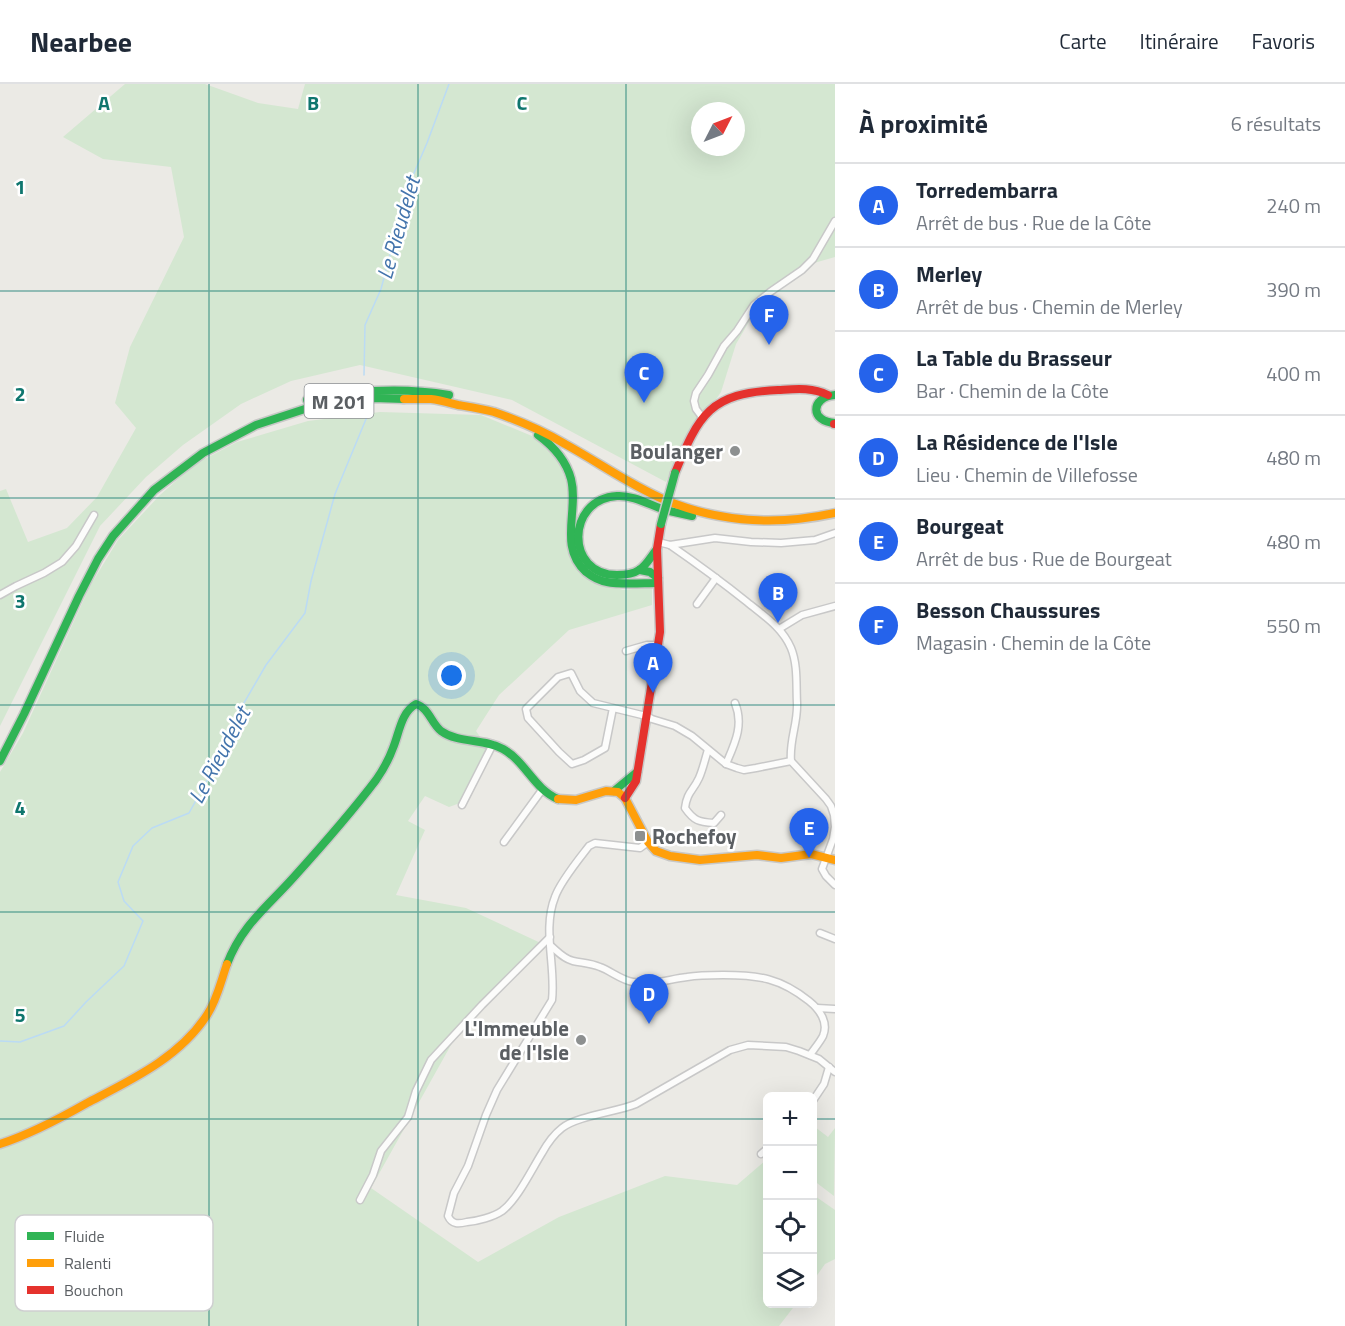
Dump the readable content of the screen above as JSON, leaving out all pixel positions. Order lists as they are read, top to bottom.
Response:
{
  "streets": {
    "main road": ["M 201"]
  },
  "water": ["Le Rieudelet"],
  "places": {
    "other": ["Boulanger", "L'Immeuble de l'Isle"],
    "transit": ["Rochefoy"]
  },
  "legend": ["Fluide", "Ralenti", "Bouchon"],
  "north": "top right",
  "page": {
    "header": "Nearbee",
    "nav": ["Carte", "Itinéraire", "Favoris"],
    "heading": ["À proximité", "6 résultats"],
    "list": [
      {
        "mark": "A",
        "name": "Torredembarra",
        "note": "Arrêt de bus · Rue de la Côte",
        "value": "240 m"
      },
      {
        "mark": "B",
        "name": "Merley",
        "note": "Arrêt de bus · Chemin de Merley",
        "value": "390 m"
      },
      {
        "mark": "C",
        "name": "La Table du Brasseur",
        "note": "Bar · Chemin de la Côte",
        "value": "400 m"
      },
      {
        "mark": "D",
        "name": "La Résidence de l'Isle",
        "note": "Lieu · Chemin de Villefosse",
        "value": "480 m"
      },
      {
        "mark": "E",
        "name": "Bourgeat",
        "note": "Arrêt de bus · Rue de Bourgeat",
        "value": "480 m"
      },
      {
        "mark": "F",
        "name": "Besson Chaussures",
        "note": "Magasin · Chemin de la Côte",
        "value": "550 m"
      }
    ],
    "pins": [
      "F",
      "C",
      "B",
      "A",
      "E",
      "D"
    ],
    "map_buttons": ["+", "−"]
  },
  "grid": {
    "columns": ["A", "B", "C"],
    "rows": [
      "1",
      "2",
      "3",
      "4",
      "5"
    ]
  }
}
